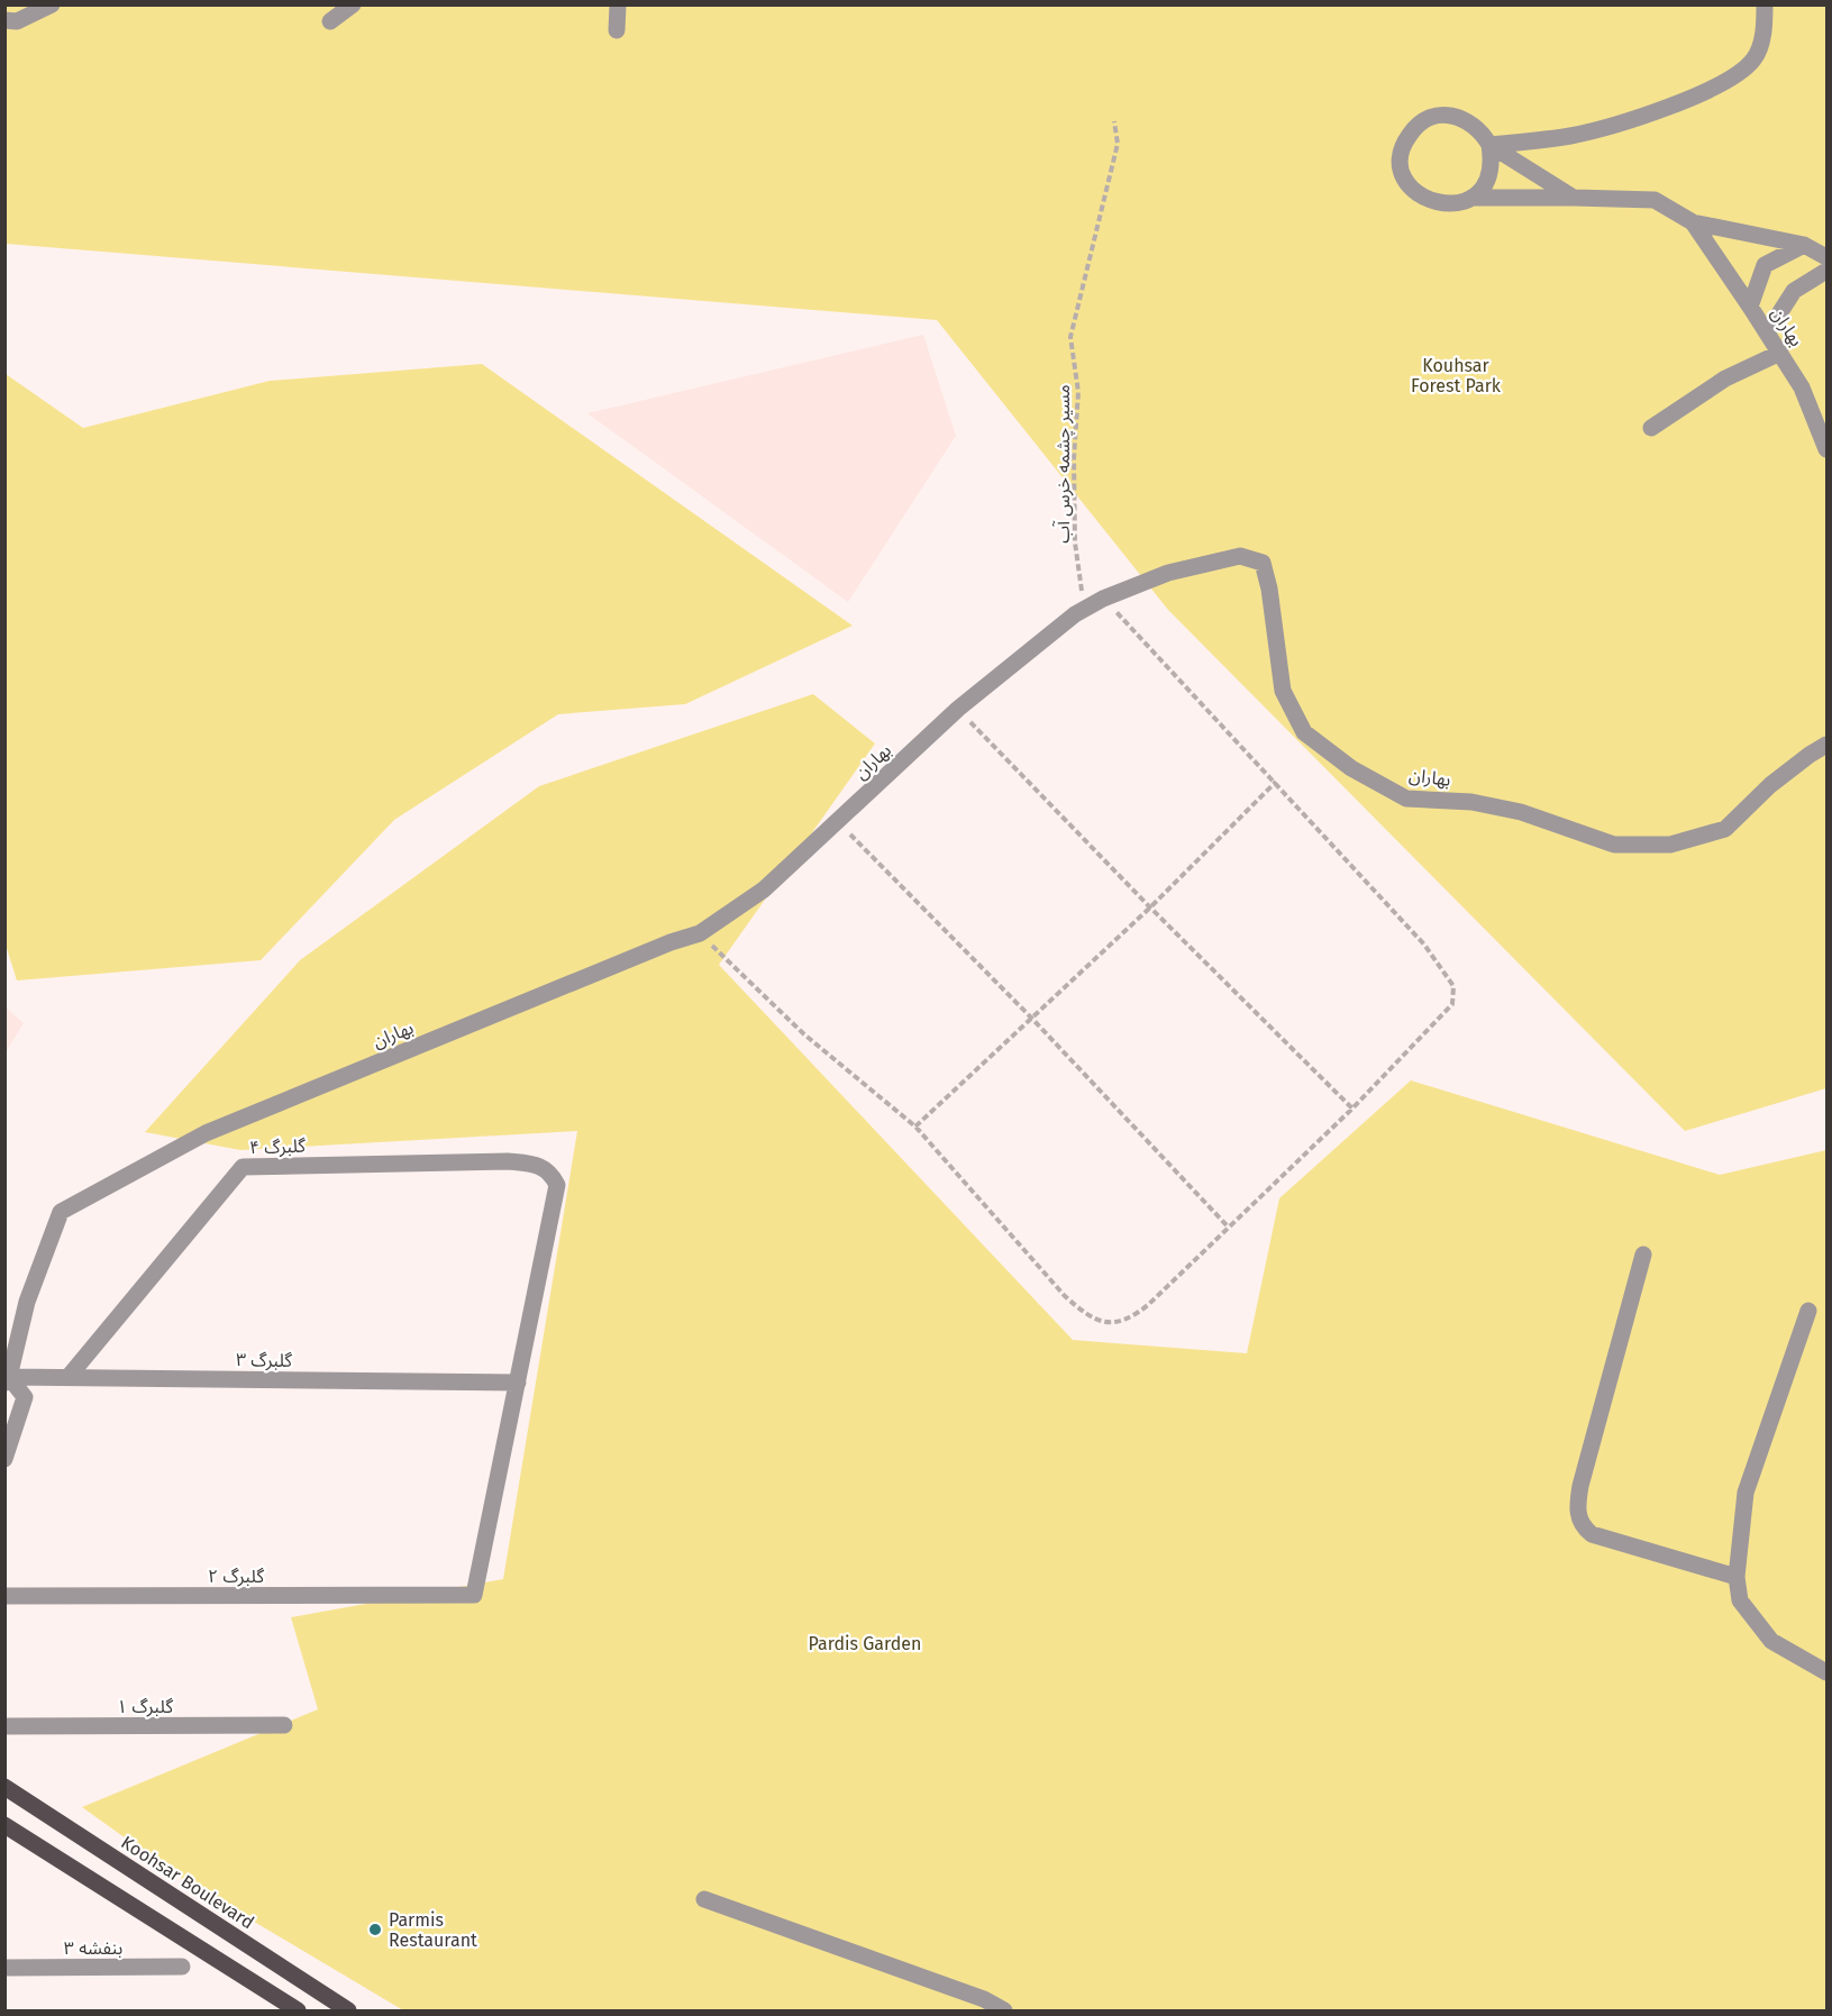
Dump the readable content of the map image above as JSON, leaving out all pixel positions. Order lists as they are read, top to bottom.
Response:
{
  "streets": {
    "main road": ["Koohsar Boulevard"],
    "street": [
      "بهاران",
      "گلبرگ ۴",
      "گلبرگ ۳",
      "گلبرگ ۲",
      "گلبرگ ۱",
      "بنفشه ۳"
    ],
    "path": ["مسیر چشمه خرس آب"]
  },
  "crossings": [
    ["بهاران", "مسیر چشمه خرس آب"],
    ["بهاران", "گلبرگ ۳"],
    ["گلبرگ ۴", "گلبرگ ۳"],
    ["گلبرگ ۴", "گلبرگ ۲"],
    ["گلبرگ ۳", "گلبرگ ۲"]
  ],
  "parks": ["Kouhsar Forest Park", "Pardis Garden"],
  "places": ["Parmis Restaurant"]
}
